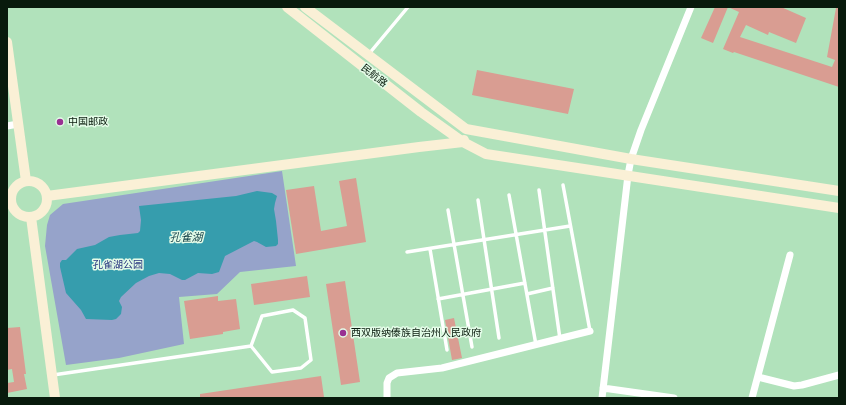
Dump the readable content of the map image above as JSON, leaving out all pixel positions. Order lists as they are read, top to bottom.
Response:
{
  "streets": {
    "main road": ["民航路"]
  },
  "water": ["孔雀湖"],
  "parks": ["孔雀湖公园"],
  "places": ["中国邮政", "西双版纳傣族自治州人民政府"]
}
